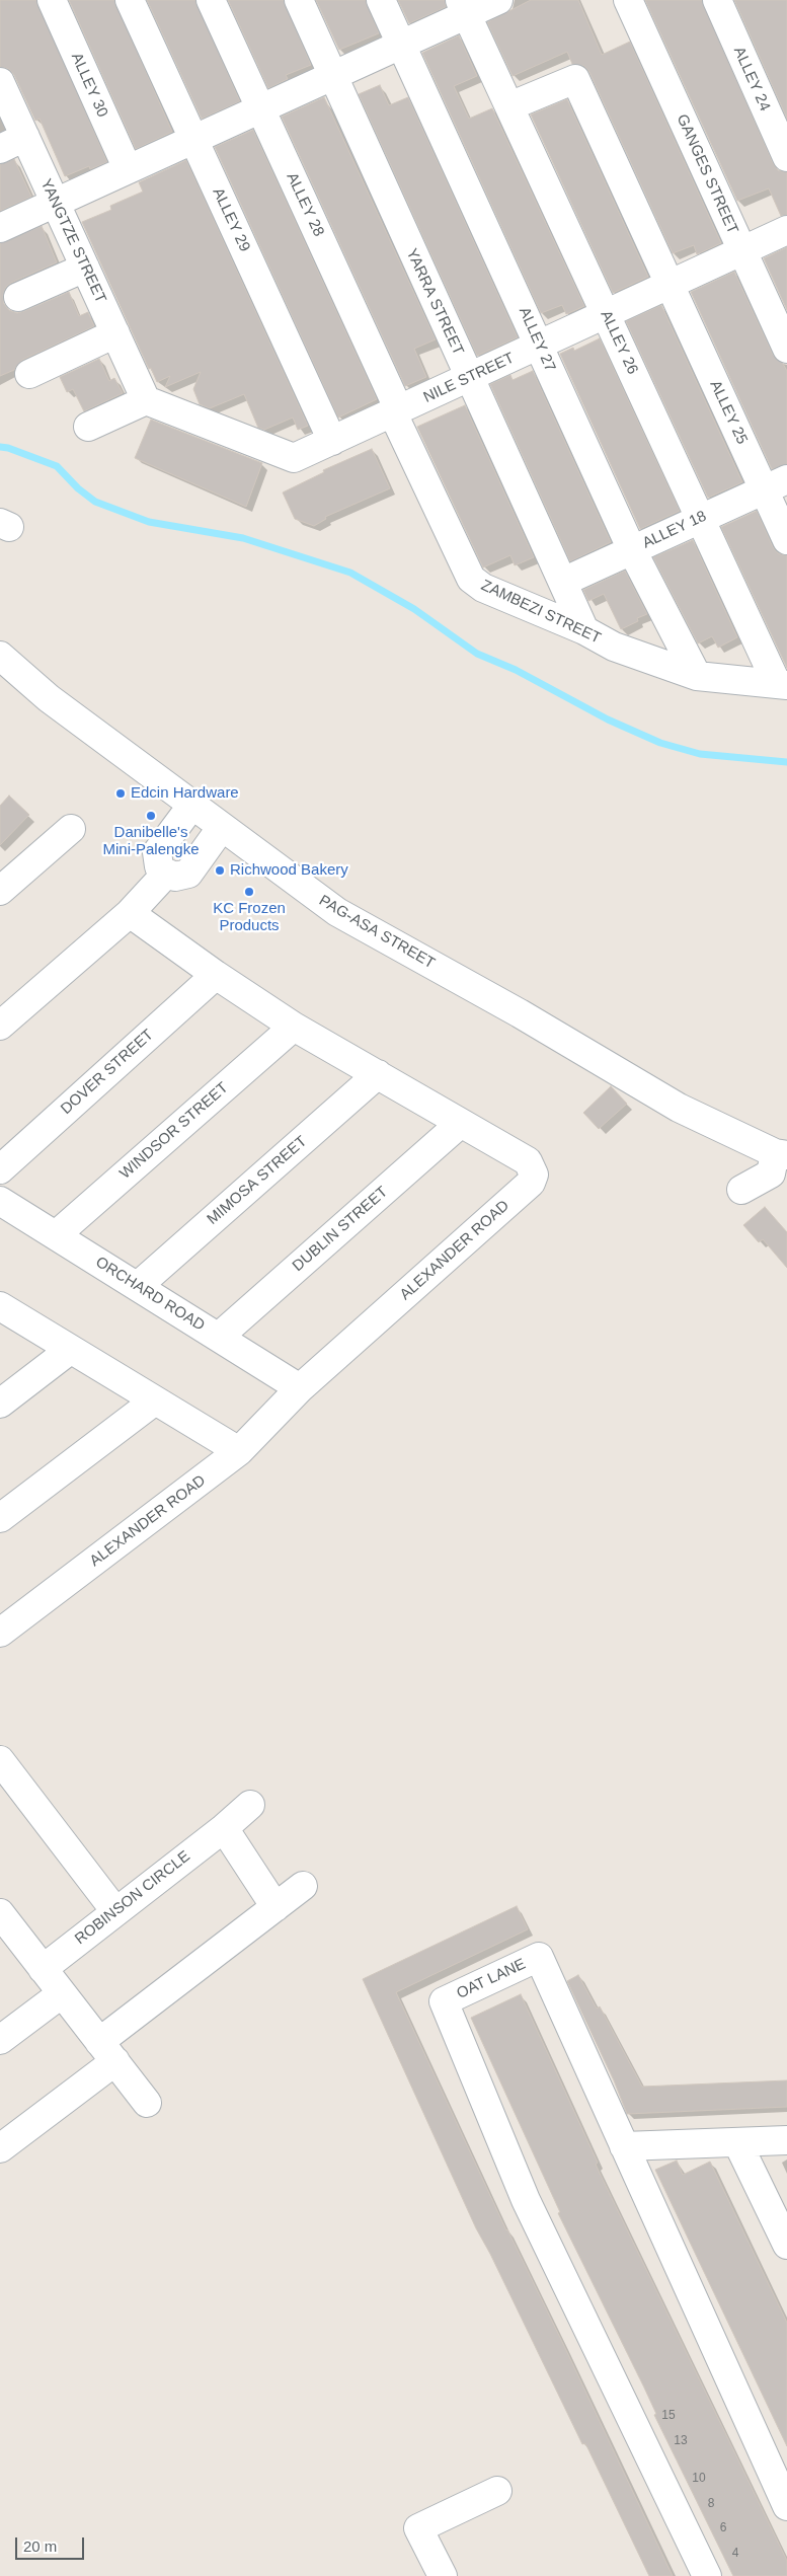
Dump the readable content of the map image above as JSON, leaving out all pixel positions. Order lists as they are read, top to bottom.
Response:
{
  "streets": {
    "street": [
      "ALLEY 24",
      "ALLEY 30",
      "GANGES STREET",
      "ALLEY 28",
      "ALLEY 29",
      "YANGTZE STREET",
      "YARRA STREET",
      "ALLEY 27",
      "ALLEY 26",
      "NILE STREET",
      "ALLEY 25",
      "ALLEY 18",
      "ZAMBEZI STREET",
      "PAG-ASA STREET",
      "DOVER STREET",
      "WINDSOR STREET",
      "MIMOSA STREET",
      "DUBLIN STREET",
      "ALEXANDER ROAD",
      "ORCHARD ROAD",
      "ROBINSON CIRCLE",
      "OAT LANE"
    ]
  },
  "crossings": [
    ["GANGES STREET", "NILE STREET"],
    ["ALLEY 28", "NILE STREET"],
    ["ALLEY 28", "ZAMBEZI STREET"],
    ["ALLEY 29", "NILE STREET"],
    ["YANGTZE STREET", "NILE STREET"],
    ["YARRA STREET", "NILE STREET"],
    ["YARRA STREET", "ALLEY 18"],
    ["YARRA STREET", "ZAMBEZI STREET"],
    ["ALLEY 27", "NILE STREET"],
    ["ALLEY 27", "ALLEY 18"],
    ["ALLEY 27", "ZAMBEZI STREET"],
    ["ALLEY 26", "NILE STREET"],
    ["ALLEY 26", "ALLEY 25"],
    ["ALLEY 26", "ALLEY 18"],
    ["ALLEY 26", "ZAMBEZI STREET"],
    ["NILE STREET", "ALLEY 25"],
    ["NILE STREET", "ZAMBEZI STREET"],
    ["ALLEY 25", "ALLEY 18"],
    ["DOVER STREET", "ALEXANDER ROAD"],
    ["WINDSOR STREET", "ALEXANDER ROAD"],
    ["WINDSOR STREET", "ORCHARD ROAD"],
    ["MIMOSA STREET", "ALEXANDER ROAD"],
    ["MIMOSA STREET", "ORCHARD ROAD"],
    ["DUBLIN STREET", "ALEXANDER ROAD"],
    ["DUBLIN STREET", "ORCHARD ROAD"],
    ["ALEXANDER ROAD", "ORCHARD ROAD"]
  ],
  "places": [
    "Edcin Hardware",
    "Danibelle's Mini-Palengke",
    "Richwood Bakery",
    "KC Frozen Products"
  ],
  "house_numbers": [
    "15",
    "13",
    "10",
    "8",
    "6",
    "4"
  ],
  "scale_bar": "20 m"
}
